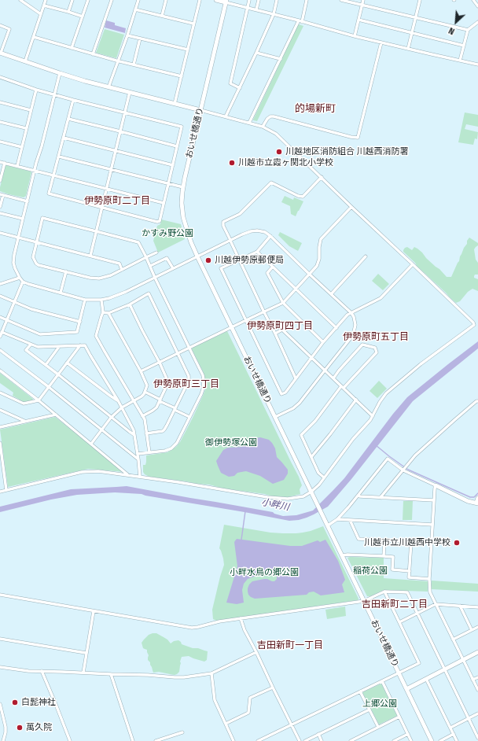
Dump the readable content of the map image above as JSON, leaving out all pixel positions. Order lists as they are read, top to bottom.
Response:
{
  "streets": {
    "street": ["おいせ橋通り"]
  },
  "districts": [
    "的場新町",
    "伊勢原町二丁目",
    "伊勢原町四丁目",
    "伊勢原町五丁目",
    "伊勢原町三丁目",
    "吉田新町二丁目",
    "吉田新町一丁目"
  ],
  "water": ["小畔川"],
  "parks": [
    "かすみ野公園",
    "御伊勢塚公園",
    "稲荷公園",
    "小畔水鳥の郷公園",
    "上郷公園"
  ],
  "places": [
    "川越地区消防組合 川越西消防署",
    "川越市立霞ヶ関北小学校",
    "川越伊勢原郵便局",
    "川越市立川越西中学校",
    "白髭神社",
    "萬久院"
  ],
  "north": "bottom left"
}
